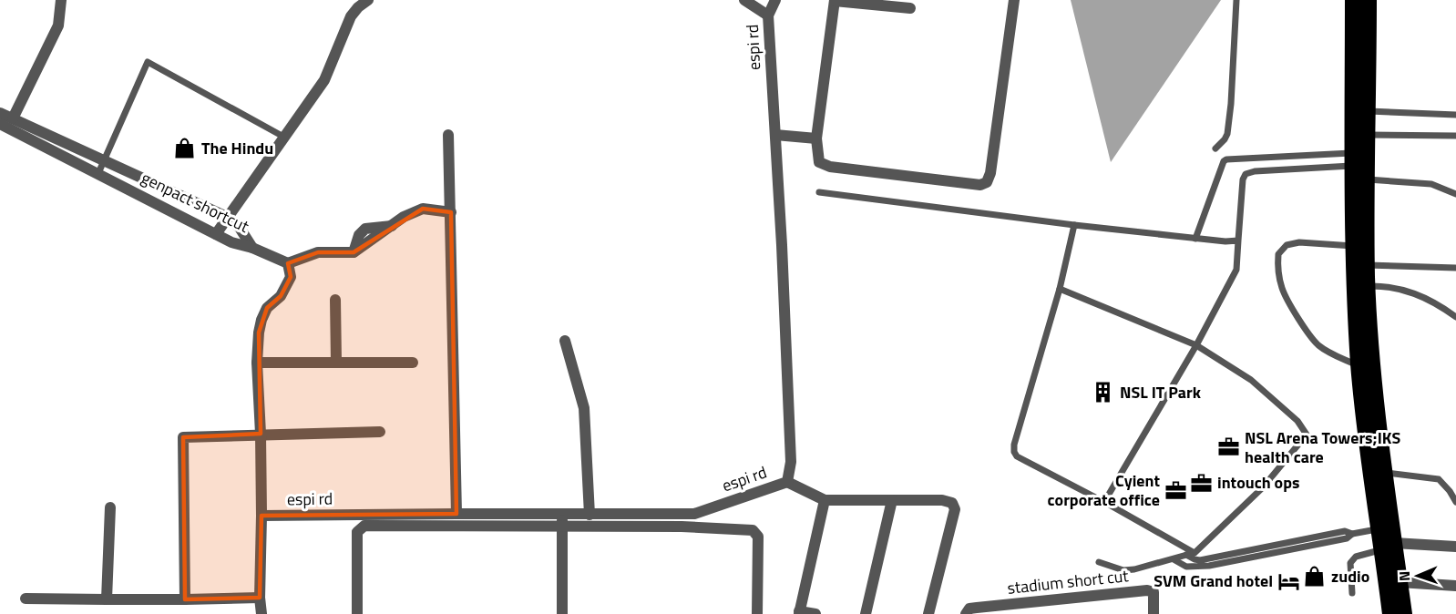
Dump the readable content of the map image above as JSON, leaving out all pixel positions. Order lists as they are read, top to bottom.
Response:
{
  "streets": {
    "street": ["espi rd", "genpact shortcut", "stadium short cut"]
  },
  "places": {
    "shop": ["The Hindu", "zudio"],
    "building": ["NSL IT Park"],
    "office": ["NSL Arena Towers;IKS health care", "intouch ops", "Cyient corporate office"],
    "hotel": ["SVM Grand hotel"]
  },
  "north": "left"
}
